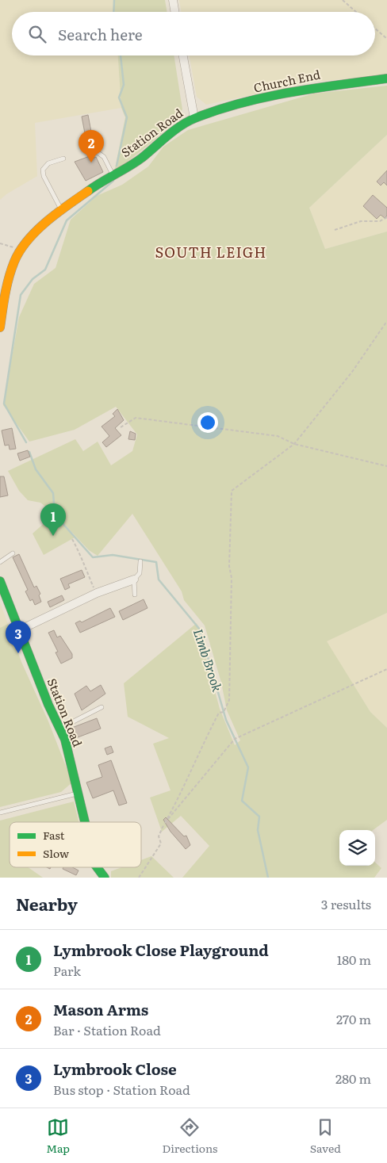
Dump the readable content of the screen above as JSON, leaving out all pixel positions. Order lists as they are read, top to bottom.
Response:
{
  "streets": {
    "street": ["Church End", "Station Road"]
  },
  "crossings": [
    ["Church End", "Station Road"]
  ],
  "districts": ["SOUTH LEIGH"],
  "water": ["Limb Brook"],
  "legend": ["Fast", "Slow"],
  "page": {
    "search": "Search here",
    "pins": ["2", "1", "3"],
    "heading": ["Nearby", "3 results"],
    "list": [
      {
        "mark": "1",
        "name": "Lymbrook Close Playground",
        "note": "Park",
        "value": "180 m"
      },
      {
        "mark": "2",
        "name": "Mason Arms",
        "note": "Bar · Station Road",
        "value": "270 m"
      },
      {
        "mark": "3",
        "name": "Lymbrook Close",
        "note": "Bus stop · Station Road",
        "value": "280 m"
      }
    ],
    "nav": ["Map", "Directions", "Saved"]
  }
}
